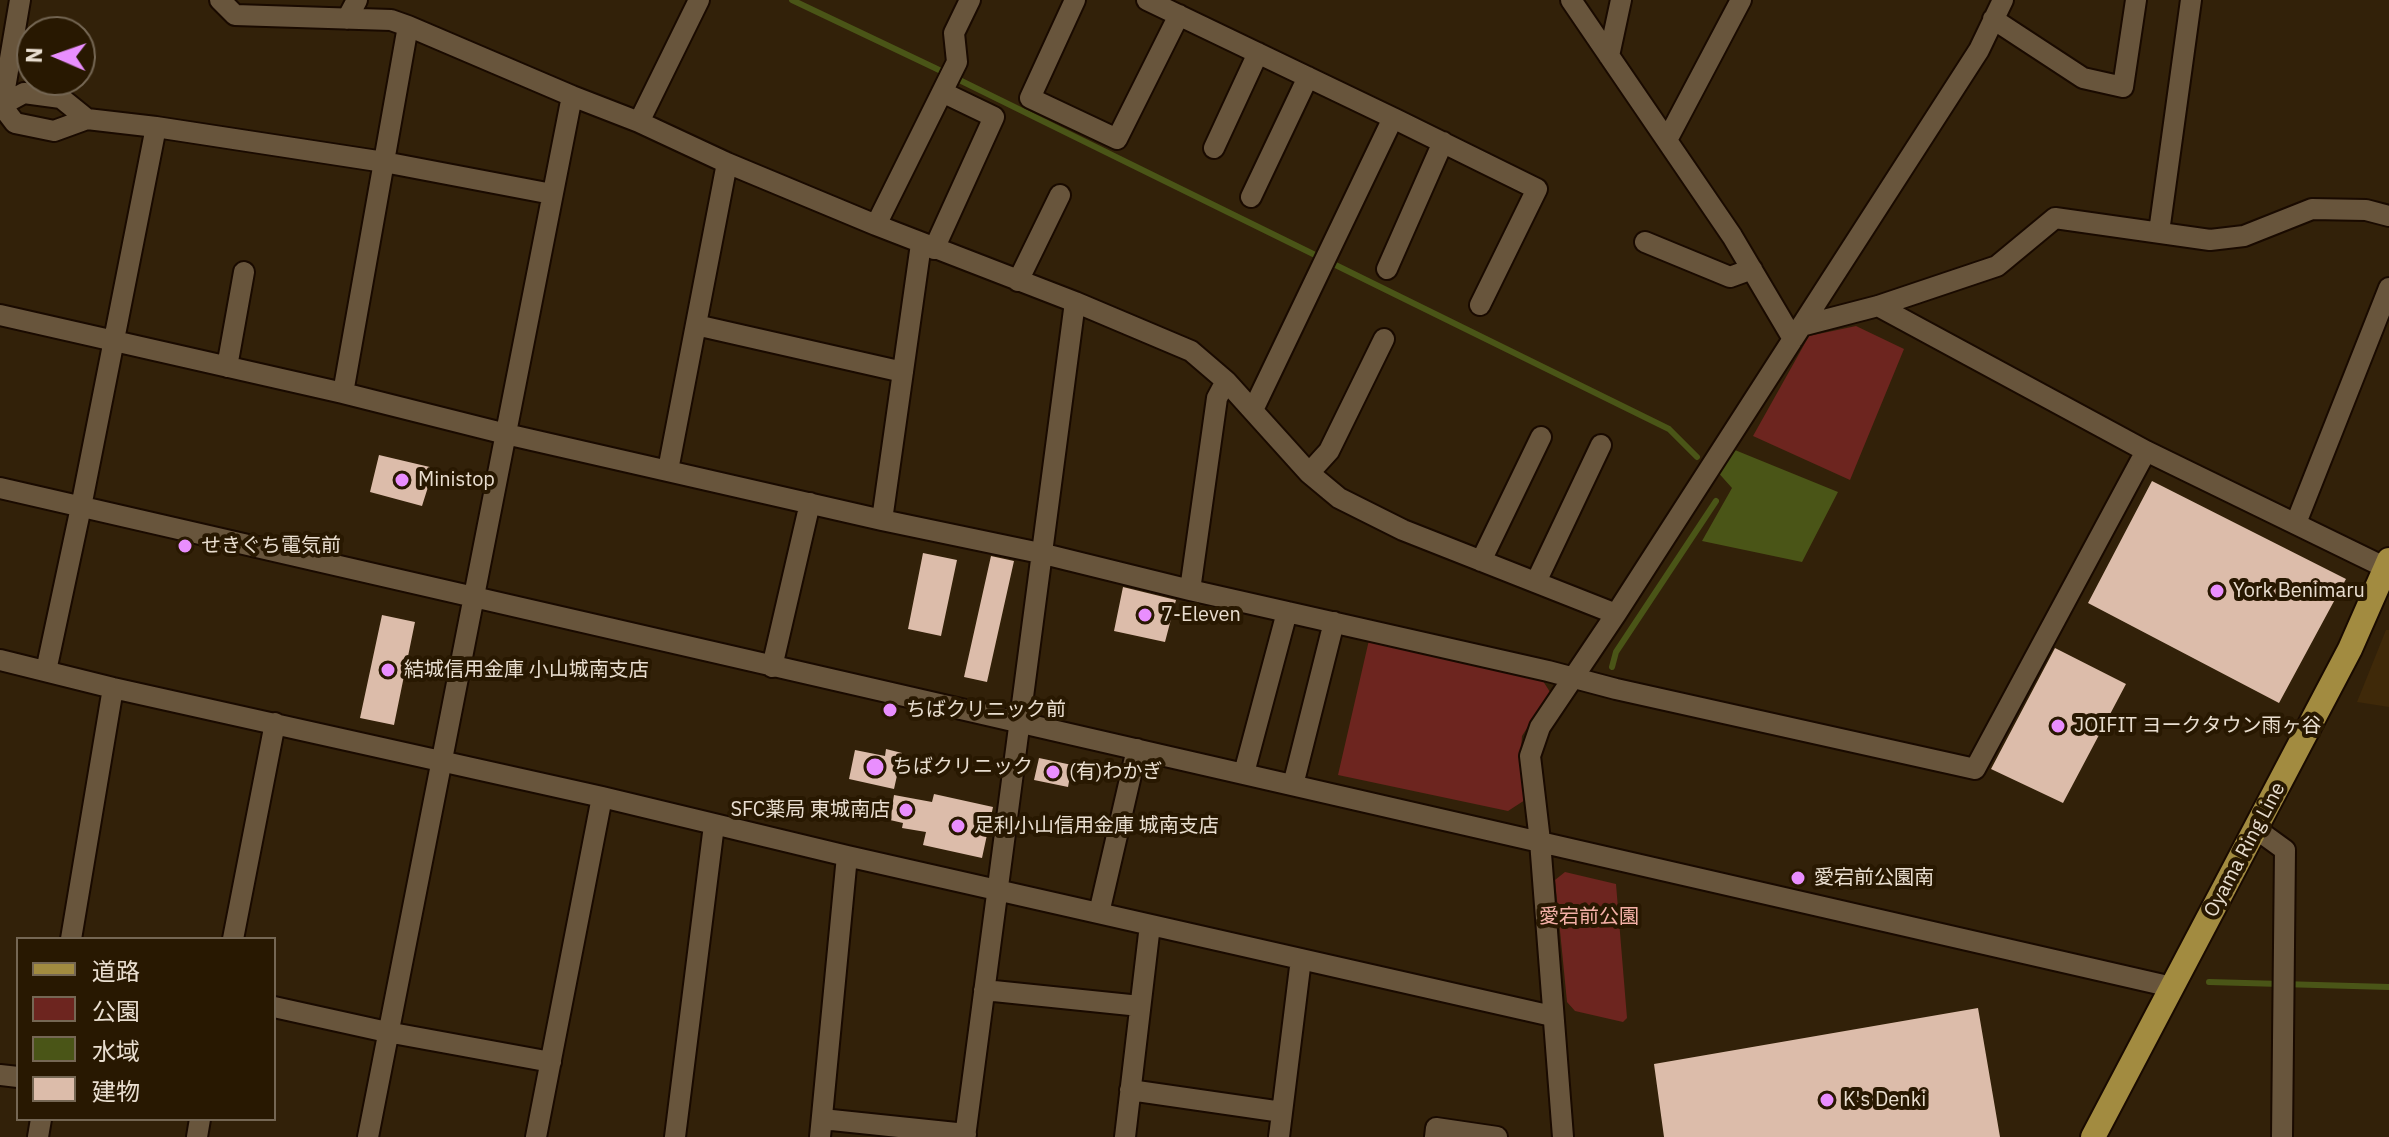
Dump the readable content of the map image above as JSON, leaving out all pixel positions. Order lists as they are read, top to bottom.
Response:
{
  "streets": {
    "main road": ["Oyama Ring Line"]
  },
  "parks": ["愛宕前公園"],
  "places": [
    "Ministop",
    "せきぐち電気前",
    "York Benimaru",
    "7-Eleven",
    "結城信用金庫 小山城南支店",
    "ちばクリニック前",
    "JOIFIT ヨークタウン雨ヶ谷",
    "ちばクリニック",
    "(有)わかぎ",
    "SFC薬局 東城南店",
    "足利小山信用金庫 城南支店",
    "愛宕前公園南",
    "K's Denki"
  ],
  "legend": [
    "道路",
    "公園",
    "水域",
    "建物"
  ],
  "north": "left"
}
